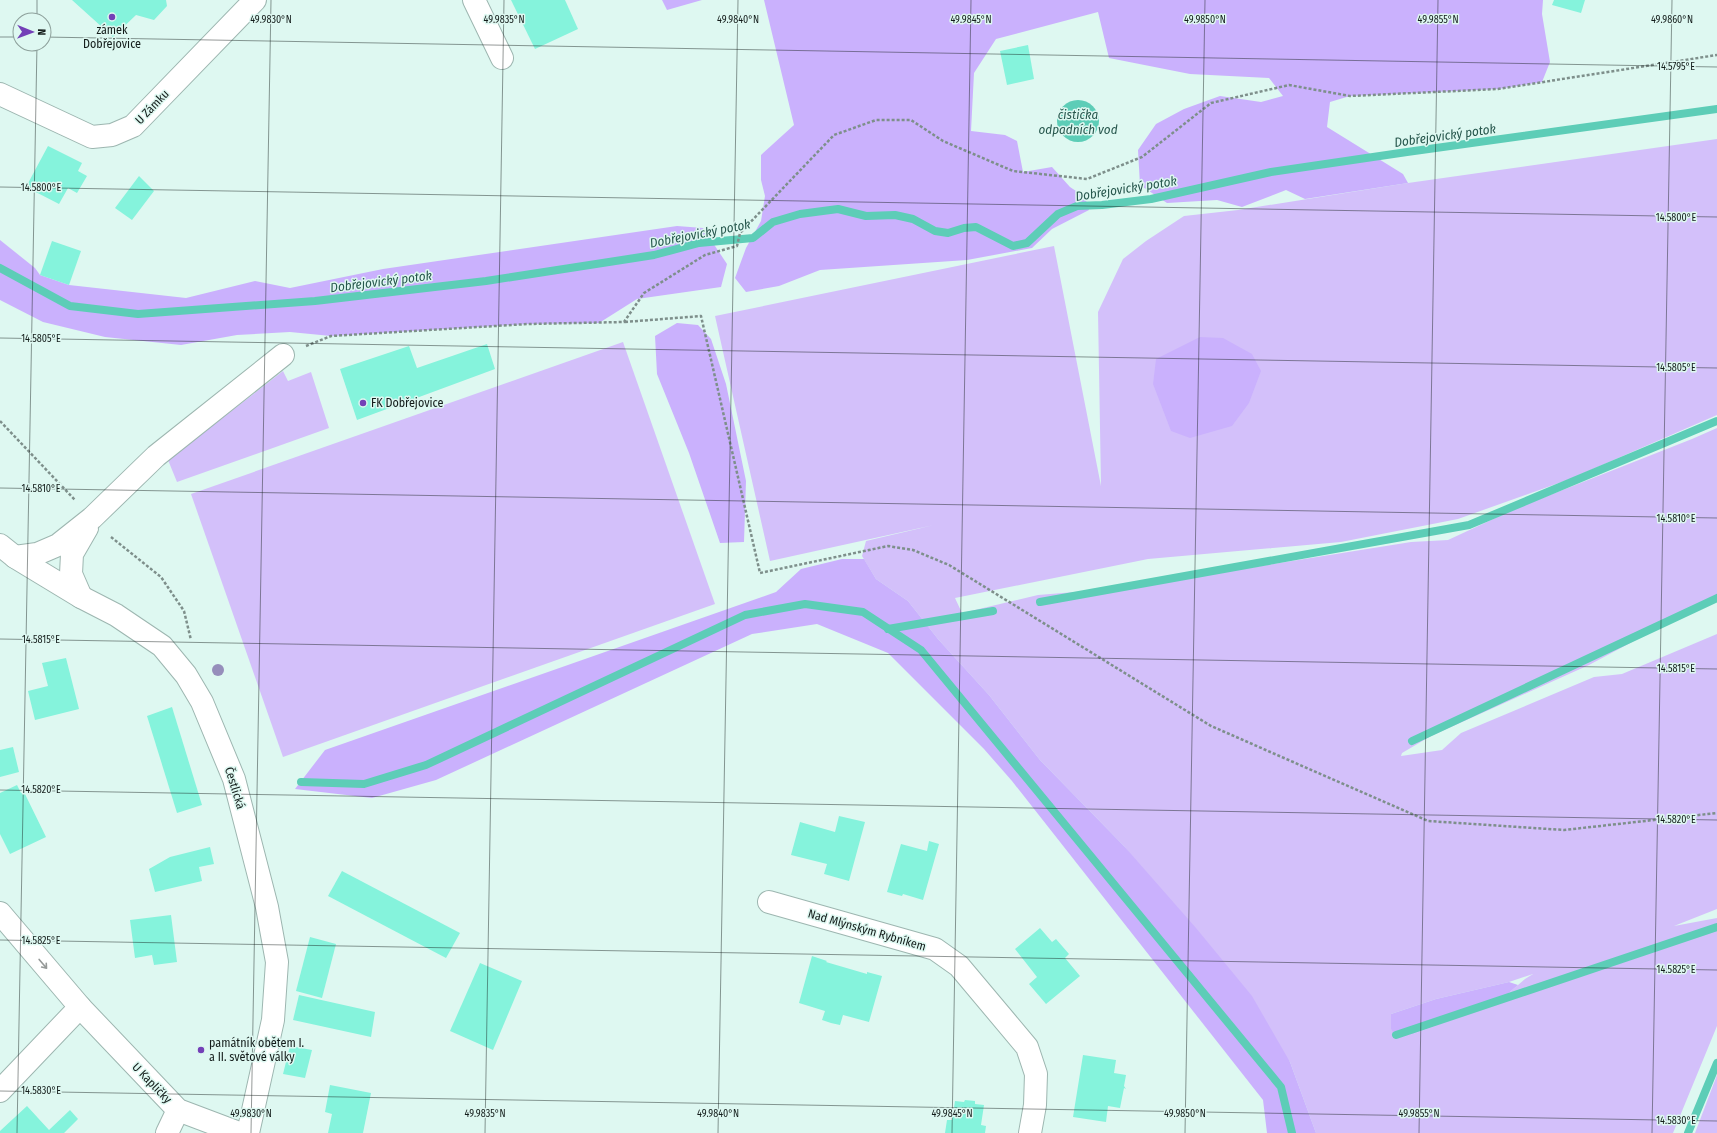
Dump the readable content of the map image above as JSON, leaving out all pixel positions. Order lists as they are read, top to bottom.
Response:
{
  "streets": {
    "street": [
      "U Zámku",
      "Čestlická",
      "Nad Mlýnským Rybníkem",
      "U Kapličky"
    ]
  },
  "one_way": ["U Kapličky"],
  "water": ["čistička odpadních vod", "Dobřejovický potok"],
  "places": ["zámek Dobřejovice", "FK Dobřejovice", "památník obětem I. a II. světové války"],
  "north": "right",
  "coordinates": [
    "49.9830°N",
    "49.9835°N",
    "49.9840°N",
    "49.9845°N",
    "49.9850°N",
    "49.9855°N",
    "49.9860°N",
    "14.5795°E",
    "14.5800°E",
    "14.5805°E",
    "14.5810°E",
    "14.5815°E",
    "14.5820°E",
    "14.5825°E",
    "14.5830°E"
  ]
}
